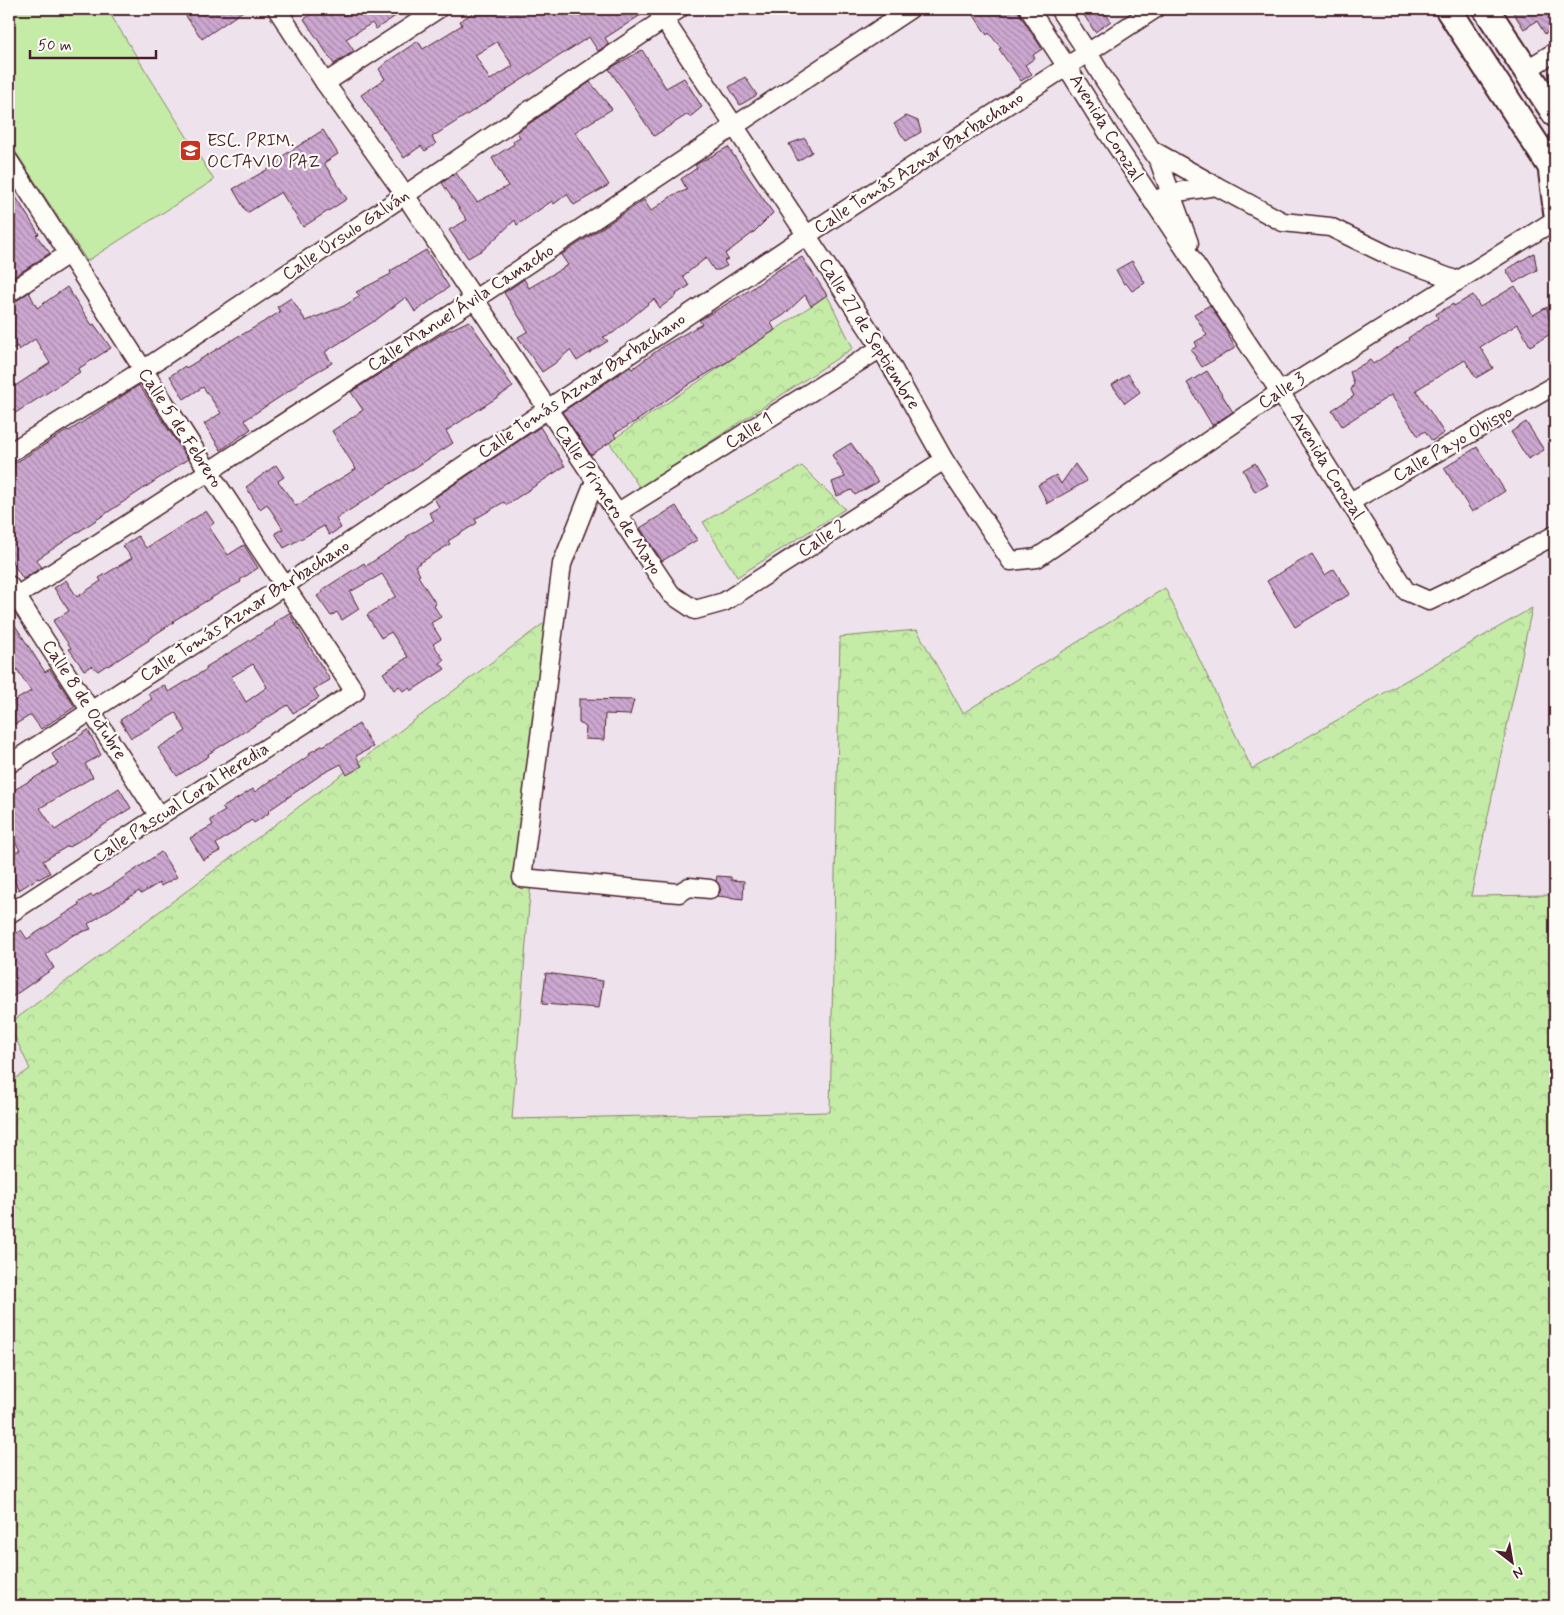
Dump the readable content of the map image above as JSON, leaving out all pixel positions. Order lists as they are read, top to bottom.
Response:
{
  "streets": {
    "street": [
      "Avenida Corozal",
      "Calle Tomás Aznar Barbachano",
      "Calle Úrsulo Galván",
      "Calle Manuel Ávila Camacho",
      "Calle 27 de Septiembre",
      "Calle 3",
      "Calle 5 de Febrero",
      "Calle 1",
      "Calle Payo Obispo",
      "Calle Primero de Mayo",
      "Calle 2",
      "Calle 8 de Octubre",
      "Calle Pascual Coral Heredia"
    ]
  },
  "crossings": [
    ["Avenida Corozal", "Calle Tomás Aznar Barbachano"],
    ["Avenida Corozal", "Calle 3"],
    ["Avenida Corozal", "Calle Payo Obispo"],
    ["Calle Tomás Aznar Barbachano", "Calle 27 de Septiembre"],
    ["Calle Tomás Aznar Barbachano", "Calle 5 de Febrero"],
    ["Calle Tomás Aznar Barbachano", "Calle Primero de Mayo"],
    ["Calle Tomás Aznar Barbachano", "Calle 8 de Octubre"],
    ["Calle Úrsulo Galván", "Calle 27 de Septiembre"],
    ["Calle Úrsulo Galván", "Calle 5 de Febrero"],
    ["Calle Úrsulo Galván", "Calle Primero de Mayo"],
    ["Calle Manuel Ávila Camacho", "Calle 27 de Septiembre"],
    ["Calle Manuel Ávila Camacho", "Calle 5 de Febrero"],
    ["Calle Manuel Ávila Camacho", "Calle Primero de Mayo"],
    ["Calle Manuel Ávila Camacho", "Calle 8 de Octubre"],
    ["Calle 27 de Septiembre", "Calle 3"],
    ["Calle 27 de Septiembre", "Calle 1"],
    ["Calle 27 de Septiembre", "Calle 2"],
    ["Calle 5 de Febrero", "Calle Pascual Coral Heredia"],
    ["Calle 1", "Calle Primero de Mayo"],
    ["Calle Primero de Mayo", "Calle 2"],
    ["Calle 8 de Octubre", "Calle Pascual Coral Heredia"]
  ],
  "places": {
    "school or university": ["ESC. PRIM. OCTAVIO PAZ"]
  },
  "scale_bar": "50 m",
  "north": "bottom right"
}
